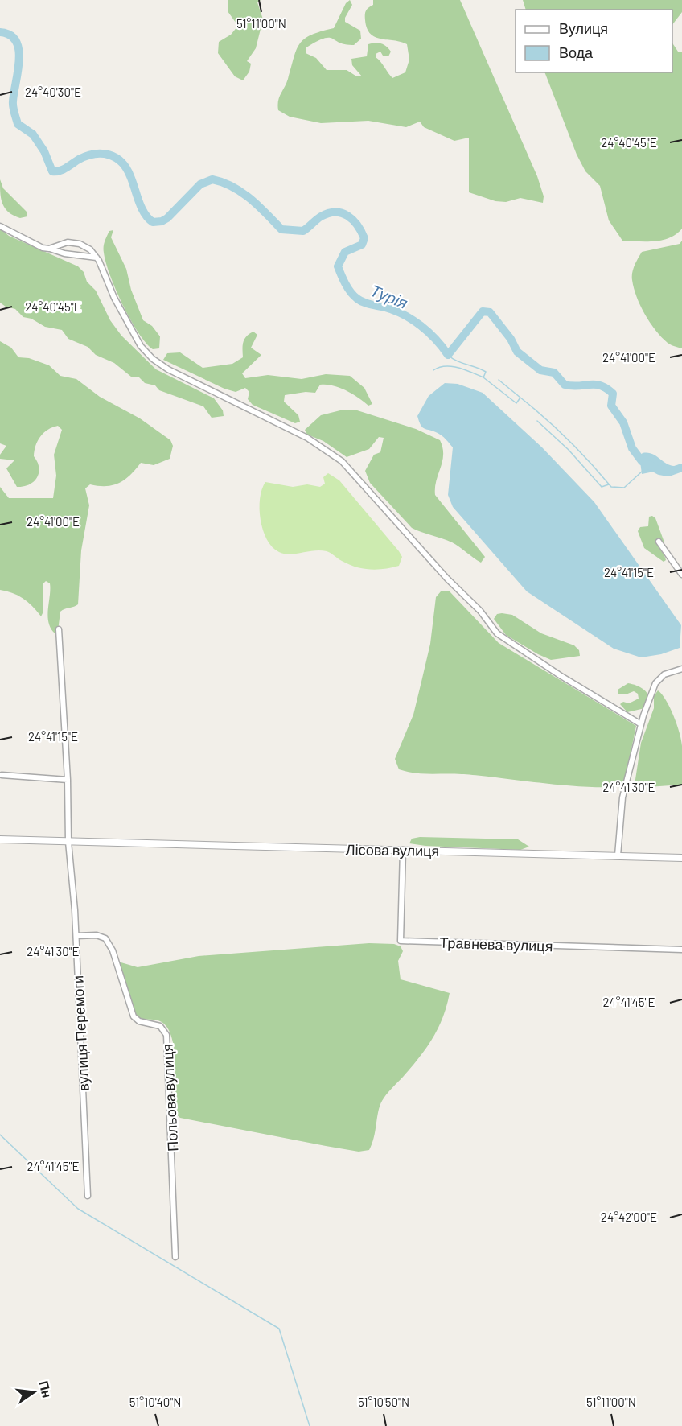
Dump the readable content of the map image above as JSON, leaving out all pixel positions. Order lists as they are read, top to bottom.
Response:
{
  "streets": {
    "street": [
      "Лісова вулиця",
      "Травнева вулиця",
      "вулиця Перемоги",
      "Польова вулиця"
    ]
  },
  "crossings": [
    ["Лісова вулиця", "Травнева вулиця"],
    ["Лісова вулиця", "вулиця Перемоги"],
    ["вулиця Перемоги", "Польова вулиця"]
  ],
  "water": ["Турія"],
  "legend": ["Вулиця", "Вода"],
  "north": "right",
  "coordinates": [
    "51°11'00\"N",
    "24°40'30\"E",
    "24°40'45\"E",
    "24°41'00\"E",
    "24°41'15\"E",
    "24°41'30\"E",
    "24°41'45\"E",
    "24°42'00\"E",
    "51°10'40\"N",
    "51°10'50\"N"
  ]
}
